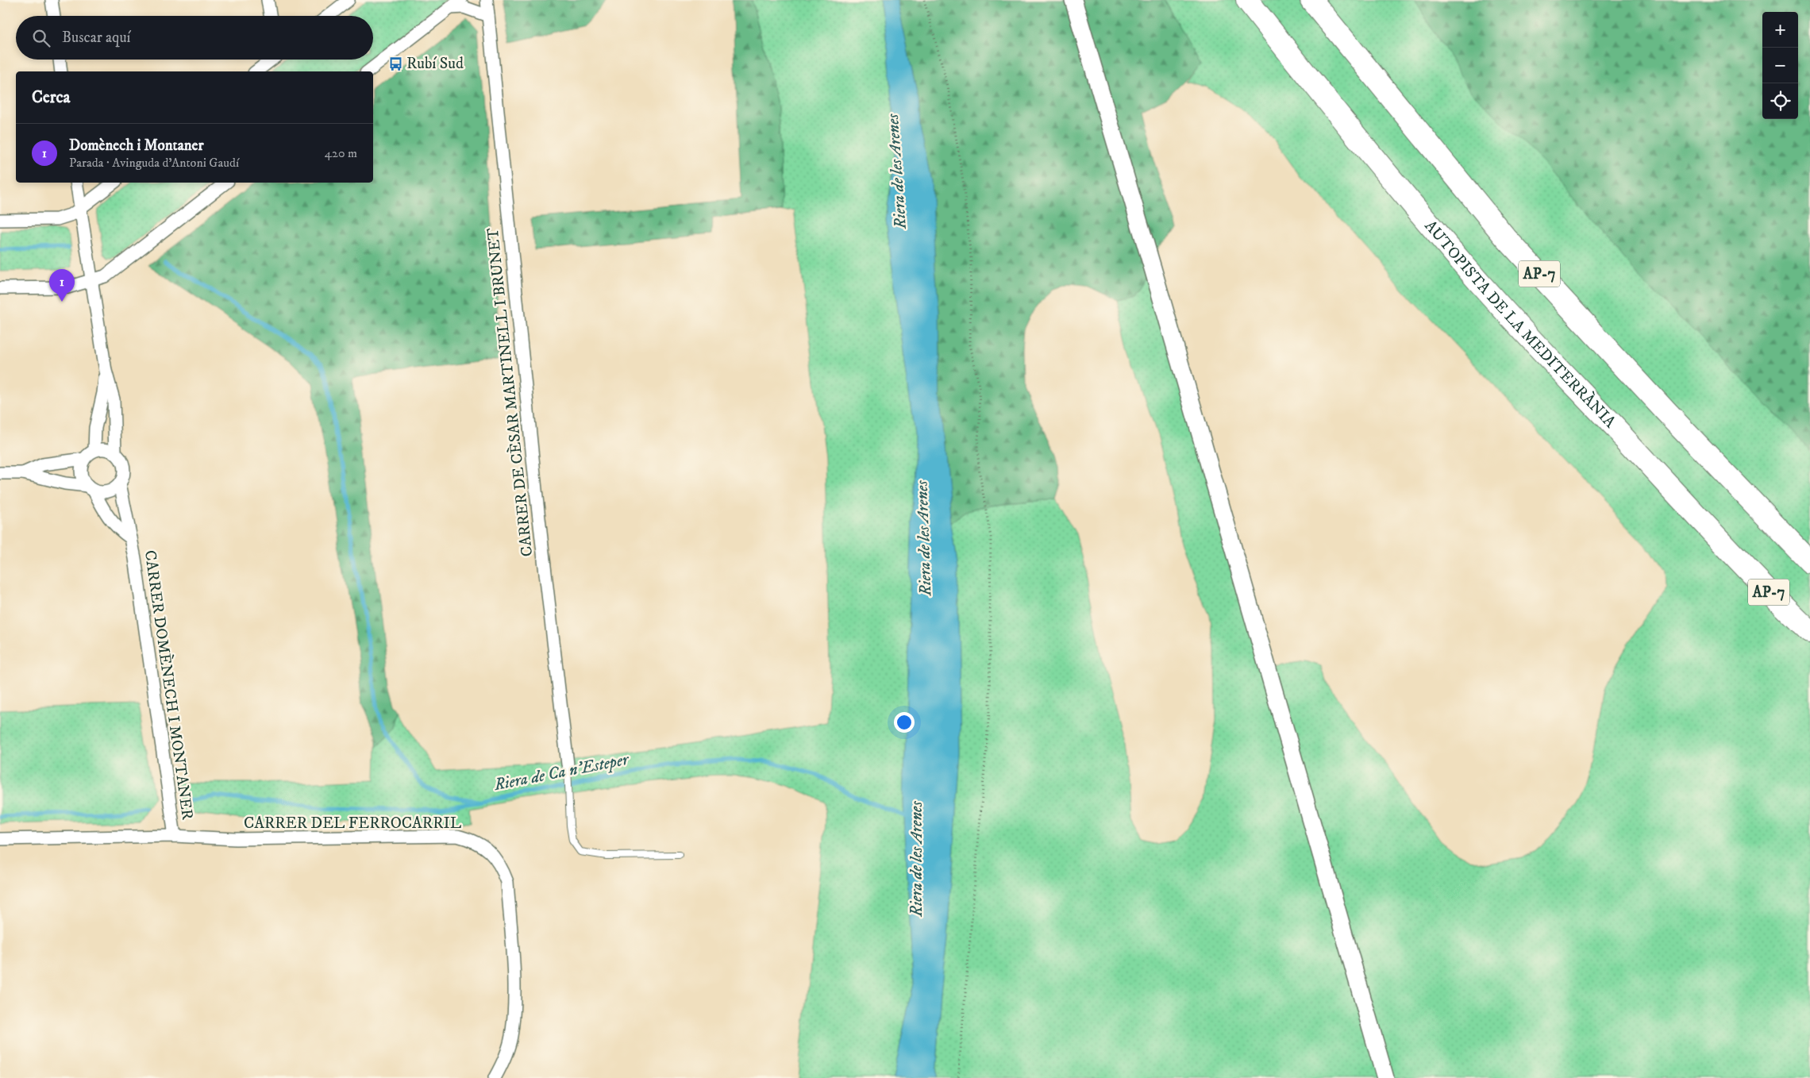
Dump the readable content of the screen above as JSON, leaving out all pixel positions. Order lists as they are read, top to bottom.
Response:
{
  "streets": {
    "highway": ["AP-7", "AUTOPISTA DE LA MEDITERRÀNIA"],
    "street": ["CARRER DE CÈSAR MARTINELL I BRUNET", "CARRER DOMÈNECH I MONTANER", "CARRER DEL FERROCARRIL"]
  },
  "crossings": [
    ["CARRER DOMÈNECH I MONTANER", "CARRER DEL FERROCARRIL"]
  ],
  "water": ["Riera de les Arenes", "Riera de Ca n'Esteper"],
  "places": {
    "bus stop": ["Rubí Sud"]
  },
  "page": {
    "map_buttons": ["+", "−"],
    "search": "Buscar aquí",
    "heading": "Cerca",
    "list": [
      {
        "mark": "1",
        "name": "Domènech i Montaner",
        "note": "Parada · Avinguda d'Antoni Gaudí",
        "value": "420 m"
      }
    ],
    "pins": "1"
  }
}
